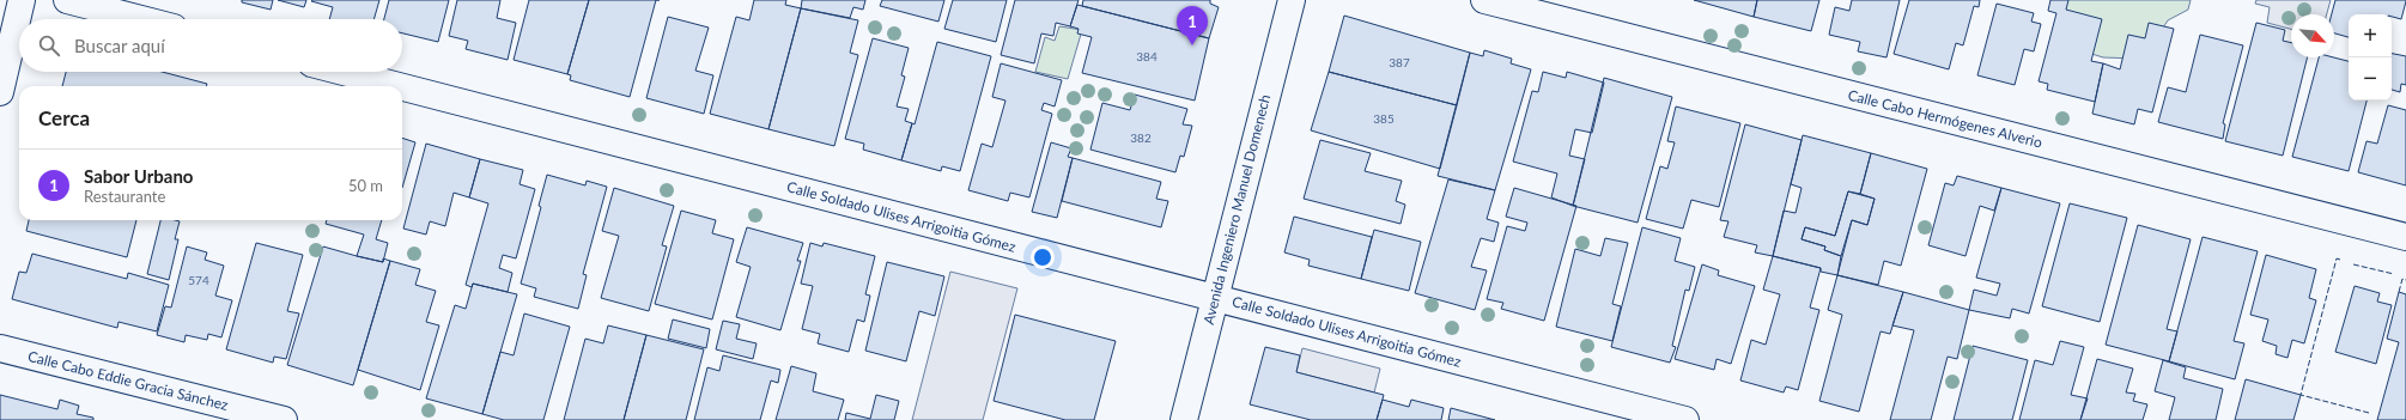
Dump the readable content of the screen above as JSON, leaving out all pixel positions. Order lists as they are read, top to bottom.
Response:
{
  "streets": {
    "street": [
      "Calle Cabo Hermógenes Alverio",
      "Avenida Ingeniero Manuel Domenech",
      "Calle Soldado Ulises Arrigoitia Gómez",
      "Calle Cabo Eddie Gracia Sánchez"
    ]
  },
  "crossings": [
    ["Avenida Ingeniero Manuel Domenech", "Calle Soldado Ulises Arrigoitia Gómez"]
  ],
  "house_numbers": [
    "384",
    "387",
    "385",
    "382",
    "574"
  ],
  "north": "bottom right",
  "page": {
    "pins": "1",
    "map_buttons": ["+", "−"],
    "search": "Buscar aquí",
    "heading": "Cerca",
    "list": [
      {
        "mark": "1",
        "name": "Sabor Urbano",
        "note": "Restaurante",
        "value": "50 m"
      }
    ]
  }
}
